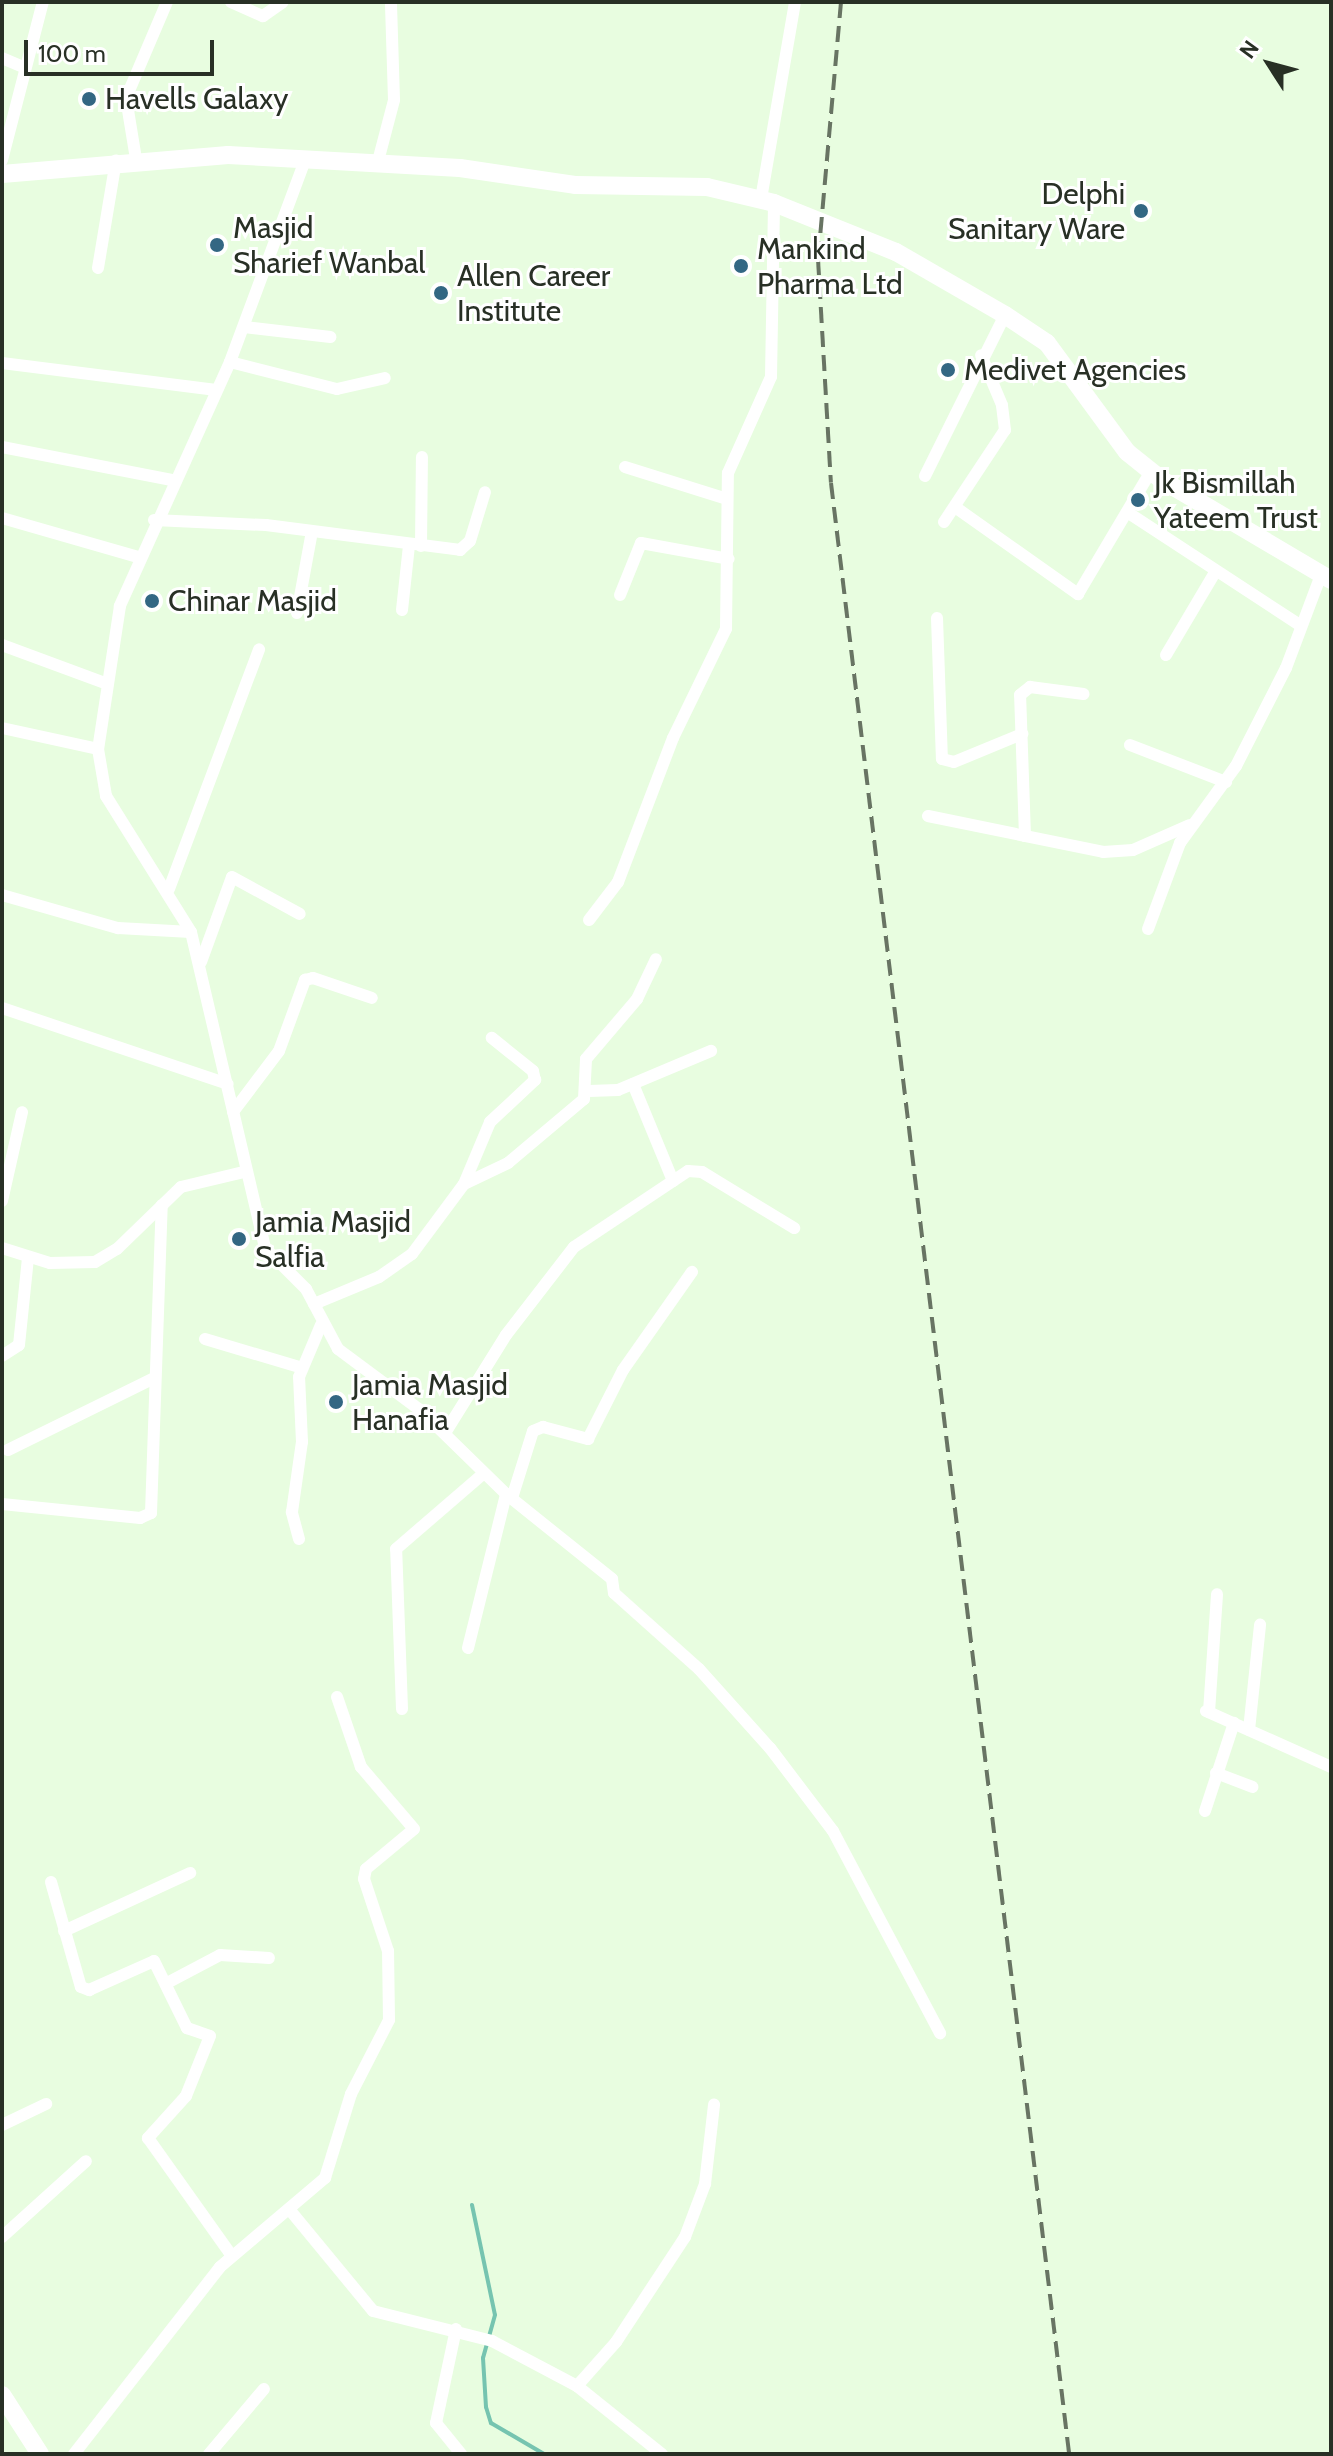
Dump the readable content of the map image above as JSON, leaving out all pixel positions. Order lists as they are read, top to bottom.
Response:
{
  "places": [
    "Havells Galaxy",
    "Delphi Sanitary Ware",
    "Masjid Sharief Wanbal",
    "Mankind Pharma Ltd",
    "Allen Career Institute",
    "Medivet Agencies",
    "Jk Bismillah Yateem Trust",
    "Chinar Masjid",
    "Jamia Masjid Salfia",
    "Jamia Masjid Hanafia"
  ],
  "scale_bar": "100 m",
  "north": "top left"
}
